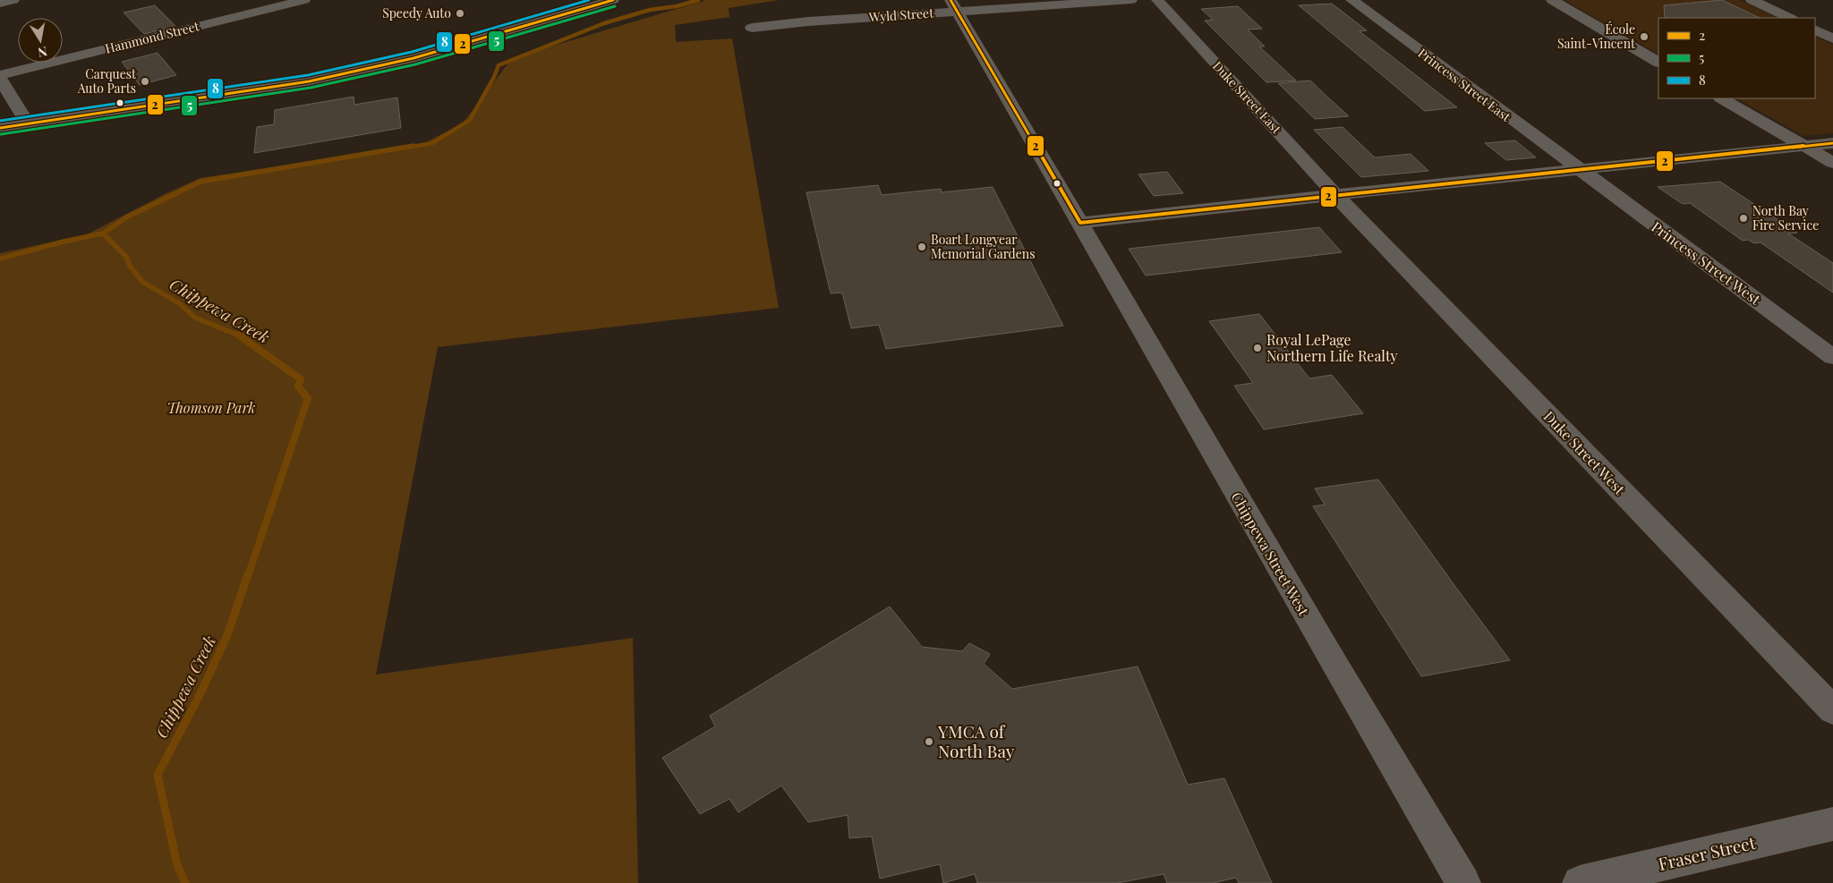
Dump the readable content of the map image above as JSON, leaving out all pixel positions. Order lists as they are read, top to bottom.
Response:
{
  "streets": {
    "street": [
      "Wyld Street",
      "Hammond Street",
      "Princess Street East",
      "Duke Street East",
      "Princess Street West",
      "Duke Street West",
      "Chippewa Street West",
      "Fraser Street"
    ]
  },
  "crossings": [
    ["Wyld Street", "Chippewa Street West"],
    ["Princess Street East", "Princess Street West"],
    ["Duke Street East", "Duke Street West"]
  ],
  "water": ["Chippewa Creek"],
  "parks": ["Thomson Park"],
  "places": [
    "Speedy Auto",
    "École Saint-Vincent",
    "Carquest Auto Parts",
    "North Bay Fire Service",
    "Boart Longyear Memorial Gardens",
    "Royal LePage Northern Life Realty",
    "YMCA of North Bay"
  ],
  "lines": ["transit line 2", "transit line 8", "transit line 5"],
  "legend": ["2", "5", "8"],
  "north": "bottom"
}
